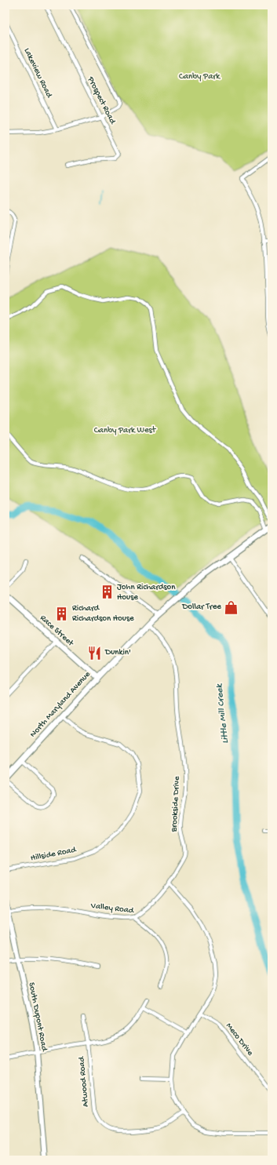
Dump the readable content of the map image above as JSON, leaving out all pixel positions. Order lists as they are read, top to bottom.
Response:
{
  "streets": {
    "main road": ["Race Street", "North Maryland Avenue"],
    "street": [
      "Lakeview Road",
      "Prospect Road",
      "Brookside Drive",
      "Hillside Road",
      "Valley Road",
      "South Dupont Road",
      "Meco Drive",
      "Atwood Road"
    ]
  },
  "crossings": [
    ["Race Street", "North Maryland Avenue"],
    ["North Maryland Avenue", "Brookside Drive"],
    ["North Maryland Avenue", "Hillside Road"],
    ["Brookside Drive", "Valley Road"],
    ["Valley Road", "South Dupont Road"]
  ],
  "water": ["Little Mill Creek"],
  "parks": ["Canby Park", "Canby Park West"],
  "places": {
    "building": ["John Richardson House", "Richard Richardson House"],
    "shop": ["Dollar Tree"],
    "restaurant": ["Dunkin'"]
  }
}
